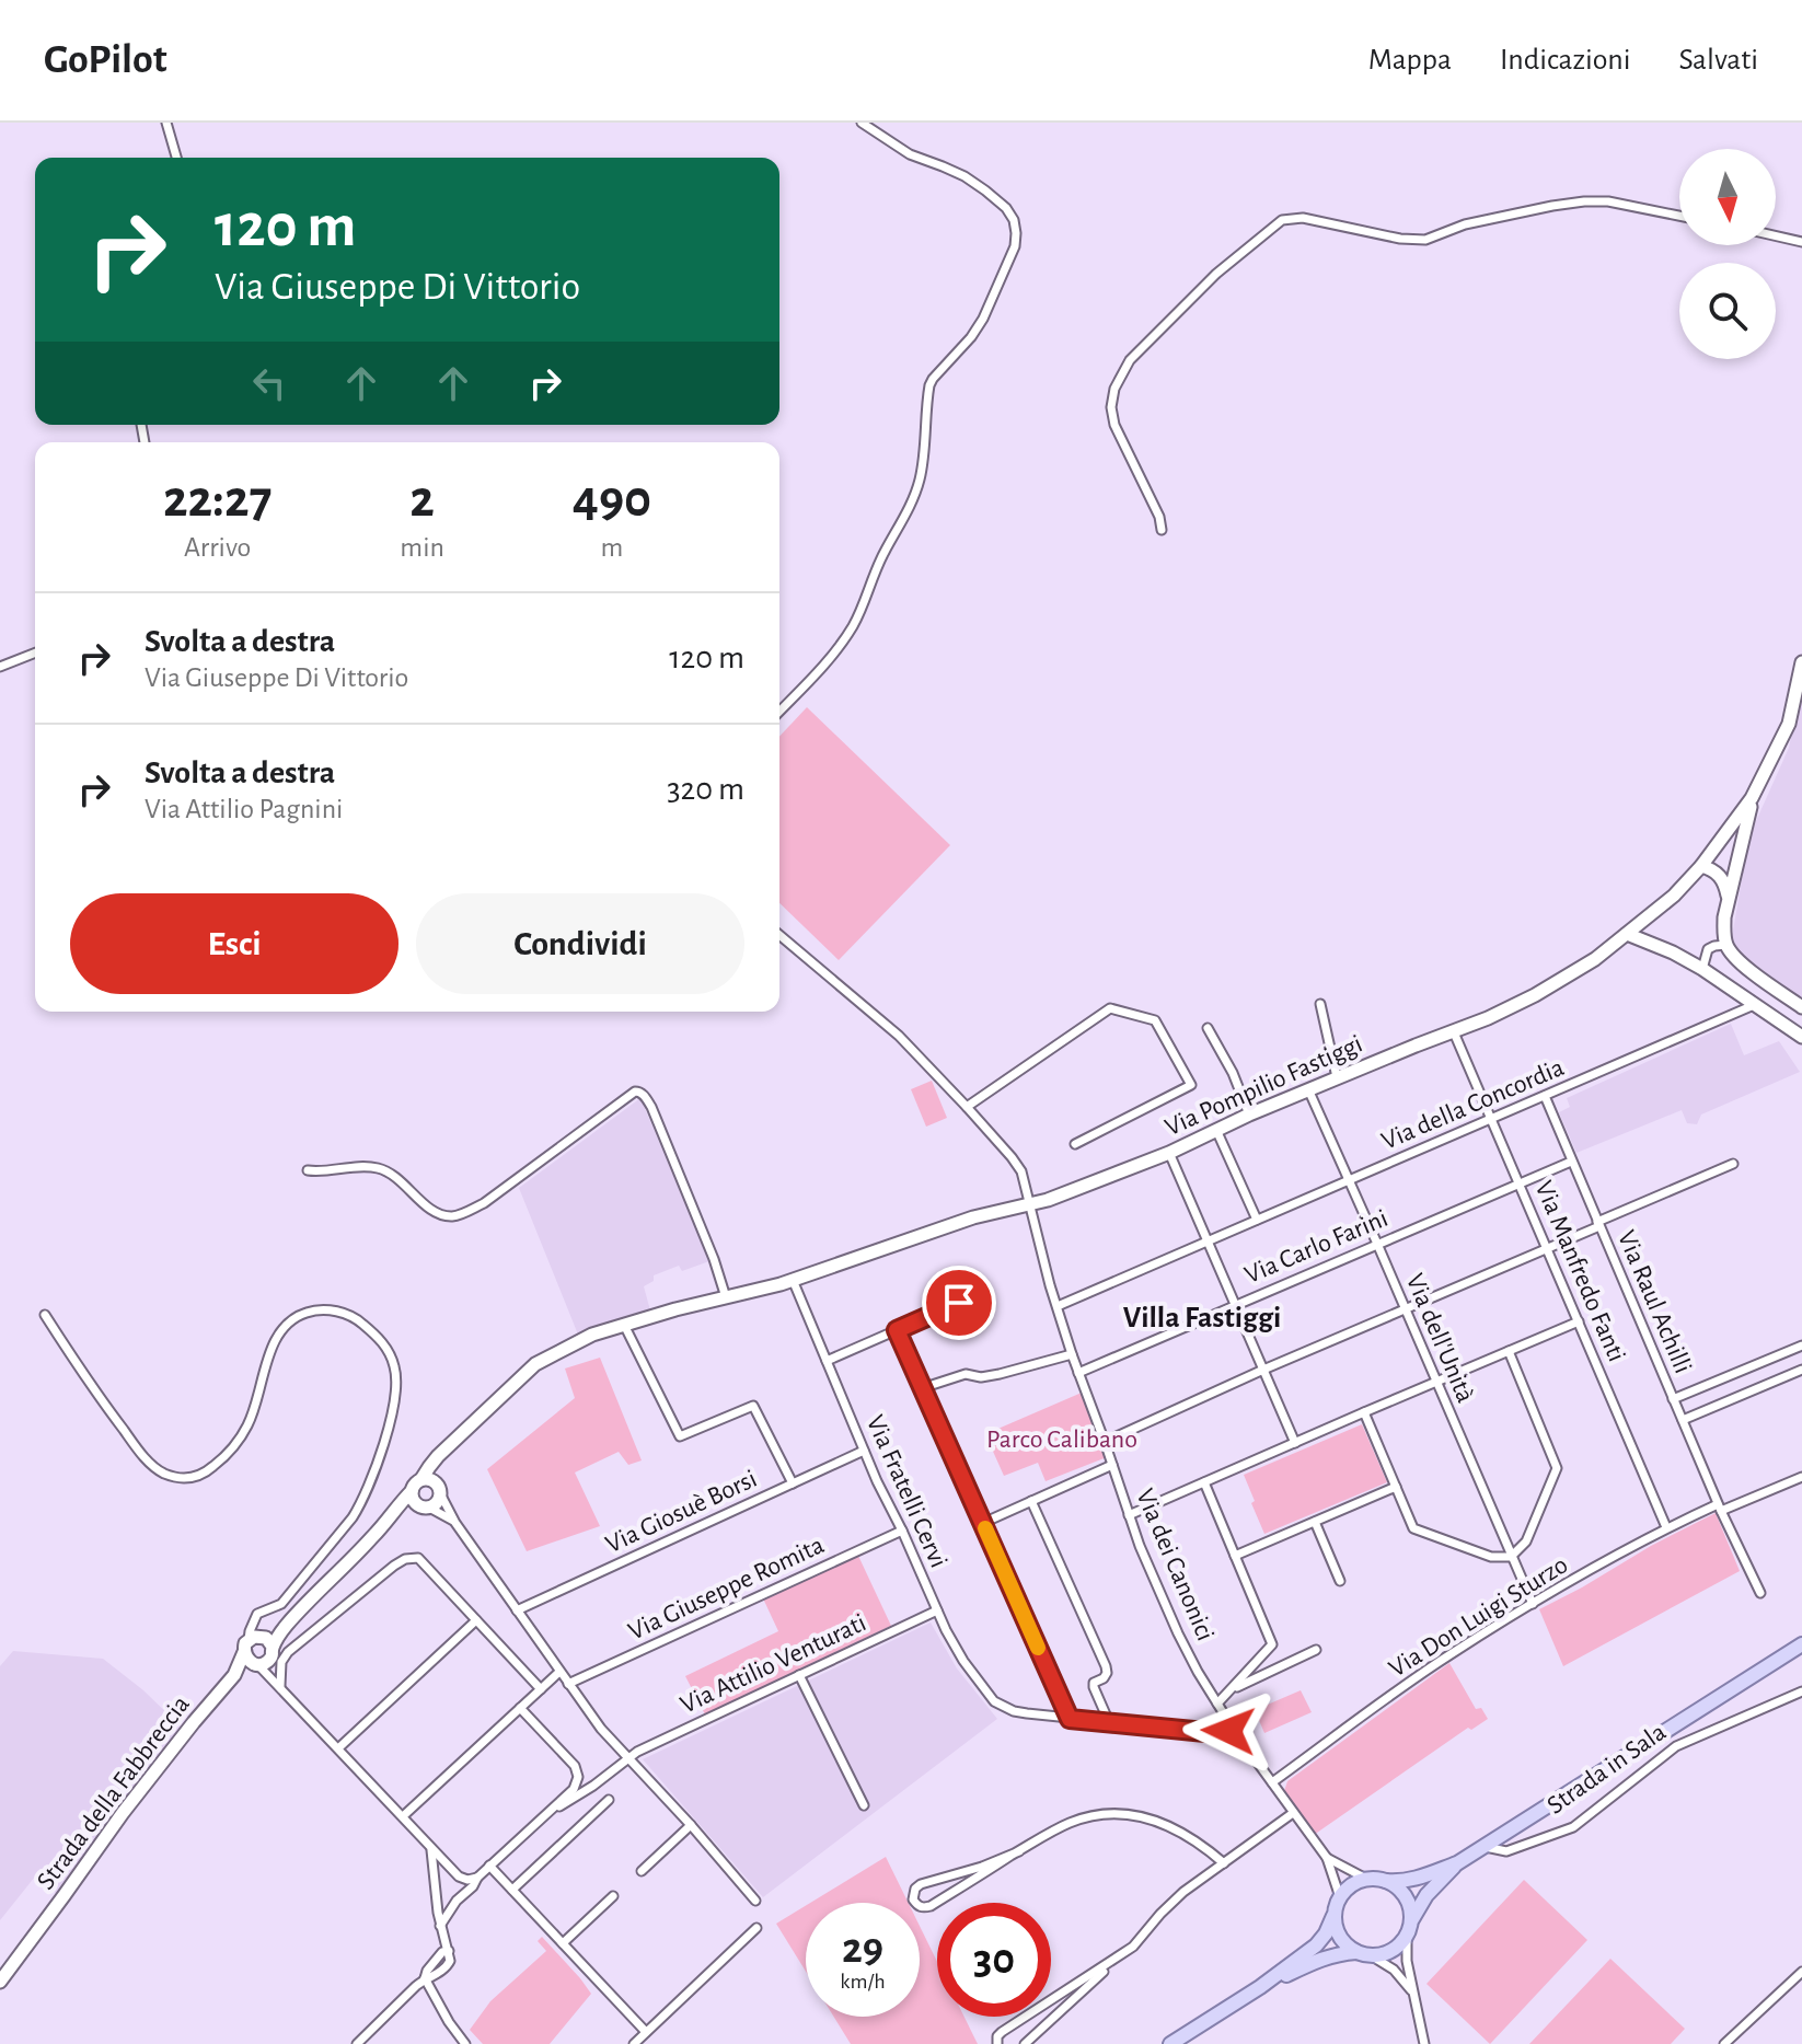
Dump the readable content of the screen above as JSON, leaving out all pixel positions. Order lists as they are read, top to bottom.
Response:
{
  "streets": {
    "street": [
      "Via Pompilio Fastiggi",
      "Via della Concordia",
      "Via Carlo Farini",
      "Via Manfredo Fanti",
      "Via Raul Achilli",
      "Via dell'Unità",
      "Via Fratelli Cervi",
      "Via Giosuè Borsi",
      "Via dei Canonici",
      "Via Giuseppe Romita",
      "Via Don Luigi Sturzo",
      "Via Attilio Venturati",
      "Strada in Sala",
      "Strada della Fabbreccia"
    ]
  },
  "crossings": [
    ["Via Pompilio Fastiggi", "Via Manfredo Fanti"],
    ["Via Pompilio Fastiggi", "Via dell'Unità"],
    ["Via Pompilio Fastiggi", "Via Fratelli Cervi"],
    ["Via Pompilio Fastiggi", "Via dei Canonici"],
    ["Via Pompilio Fastiggi", "Strada della Fabbreccia"],
    ["Via della Concordia", "Via Manfredo Fanti"],
    ["Via della Concordia", "Via Raul Achilli"],
    ["Via della Concordia", "Via dell'Unità"],
    ["Via della Concordia", "Via dei Canonici"],
    ["Via Carlo Farini", "Via Manfredo Fanti"],
    ["Via Carlo Farini", "Via Raul Achilli"],
    ["Via Carlo Farini", "Via dell'Unità"],
    ["Via Carlo Farini", "Via dei Canonici"],
    ["Via Manfredo Fanti", "Via Don Luigi Sturzo"],
    ["Via Raul Achilli", "Via Don Luigi Sturzo"],
    ["Via dell'Unità", "Via Don Luigi Sturzo"],
    ["Via Fratelli Cervi", "Via Giosuè Borsi"],
    ["Via Fratelli Cervi", "Via Giuseppe Romita"],
    ["Via Fratelli Cervi", "Via Attilio Venturati"],
    ["Via dei Canonici", "Via Don Luigi Sturzo"]
  ],
  "districts": ["Villa Fastiggi"],
  "parks": ["Parco Calibano"],
  "north": "bottom",
  "page": {
    "header": "GoPilot",
    "nav": ["Mappa", "Indicazioni", "Salvati"],
    "turn": ["120 m", "Via Giuseppe Di Vittorio"],
    "eta": [
      "22:27",
      "Arrivo",
      "2",
      "min",
      "490",
      "m"
    ],
    "list": [
      {
        "name": "Svolta a destra",
        "note": "Via Giuseppe Di Vittorio",
        "value": "120 m"
      },
      {
        "name": "Svolta a destra",
        "note": "Via Attilio Pagnini",
        "value": "320 m"
      }
    ],
    "buttons": ["Esci", "Condividi"],
    "speed": "29 km/h",
    "limit": "30"
  }
}
